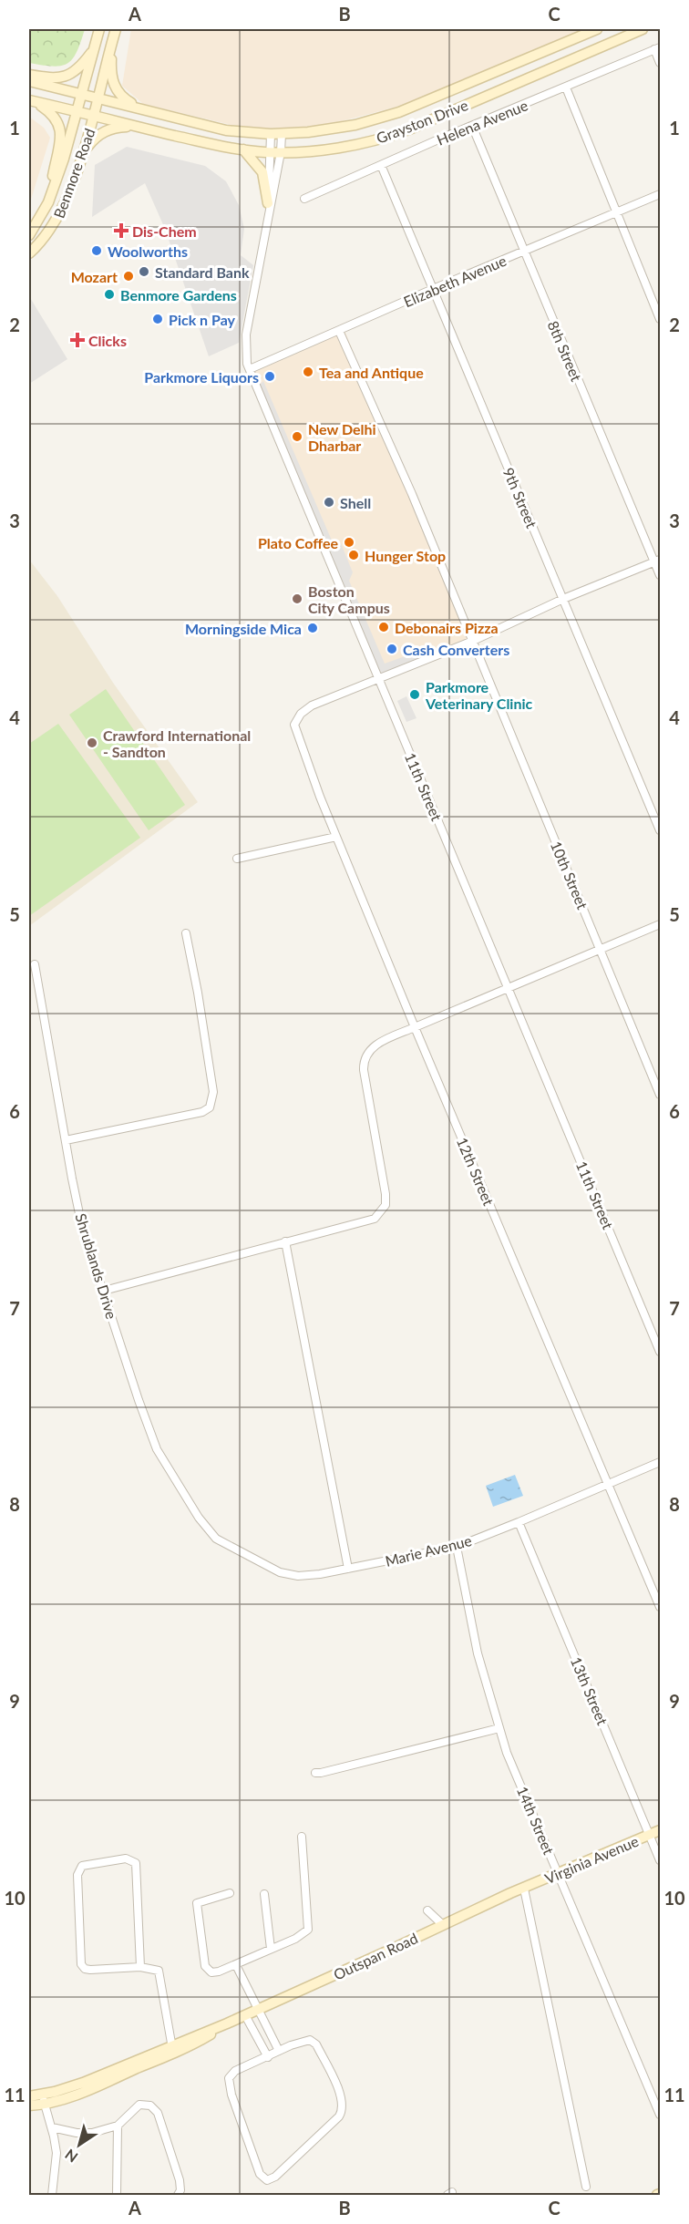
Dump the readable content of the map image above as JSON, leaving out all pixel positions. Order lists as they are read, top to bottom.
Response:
{
  "streets": {
    "main road": [
      "Grayston Drive",
      "Benmore Road",
      "Virginia Avenue",
      "Outspan Road"
    ],
    "street": [
      "Helena Avenue",
      "Elizabeth Avenue",
      "8th Street",
      "9th Street",
      "11th Street",
      "10th Street",
      "12th Street",
      "Shrublands Drive",
      "Marie Avenue",
      "13th Street",
      "14th Street"
    ]
  },
  "crossings": [
    ["Grayston Drive", "Benmore Road"],
    ["Grayston Drive", "11th Street"],
    ["Helena Avenue", "8th Street"],
    ["Helena Avenue", "9th Street"],
    ["Elizabeth Avenue", "8th Street"],
    ["Elizabeth Avenue", "9th Street"],
    ["Elizabeth Avenue", "11th Street"],
    ["11th Street", "12th Street"],
    ["12th Street", "Marie Avenue"],
    ["Shrublands Drive", "Marie Avenue"],
    ["Marie Avenue", "13th Street"],
    ["Marie Avenue", "14th Street"],
    ["13th Street", "Virginia Avenue"],
    ["14th Street", "Virginia Avenue"],
    ["Virginia Avenue", "Outspan Road"]
  ],
  "places": {
    "health": ["Dis-Chem", "Clicks"],
    "other": [
      "Woolworths",
      "Standard Bank",
      "Mozart",
      "Benmore Gardens",
      "Pick n Pay",
      "Tea and Antique",
      "Parkmore Liquors",
      "New Delhi Dharbar",
      "Shell",
      "Plato Coffee",
      "Hunger Stop",
      "Boston City Campus",
      "Debonairs Pizza",
      "Morningside Mica",
      "Cash Converters",
      "Parkmore Veterinary Clinic",
      "Crawford International - Sandton"
    ]
  },
  "north": "bottom left",
  "grid": {
    "columns": ["A", "B", "C"],
    "rows": [
      "1",
      "2",
      "3",
      "4",
      "5",
      "6",
      "7",
      "8",
      "9",
      "10",
      "11"
    ]
  }
}
